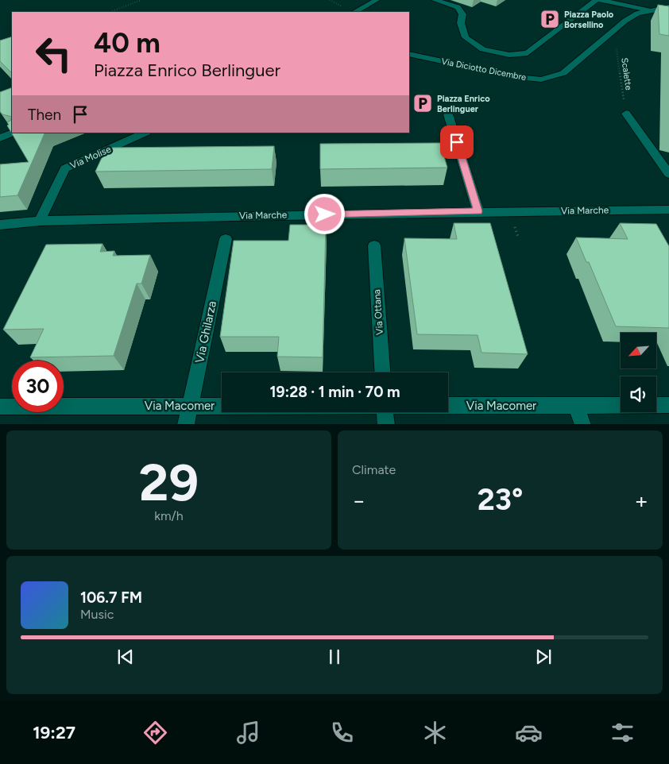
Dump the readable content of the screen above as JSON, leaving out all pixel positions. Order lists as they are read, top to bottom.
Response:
{
  "streets": {
    "street": [
      "Via Diciotto Dicembre",
      "Via Molise",
      "Via Marche",
      "Via Ottana",
      "Via Ghilarza",
      "Via Macomer"
    ],
    "path": ["Scalette"]
  },
  "crossings": [
    ["Via Diciotto Dicembre", "Scalette"],
    ["Via Molise", "Via Marche"],
    ["Via Ghilarza", "Via Macomer"]
  ],
  "places": {
    "parking": ["Piazza Paolo Borsellino", "Piazza Enrico Berlinguer"]
  },
  "north": "bottom left",
  "page": {
    "turn": ["40 m", "Piazza Enrico Berlinguer"],
    "then": "Then",
    "limit": "30",
    "trip": "19:28 · 1 min · 70 m",
    "tile": [
      ["29", "km/h"],
      "Climate"
    ],
    "heat": ["−", "23°", "+"],
    "song": ["106.7 FM", "Music"],
    "tabs": "19:27"
  }
}
